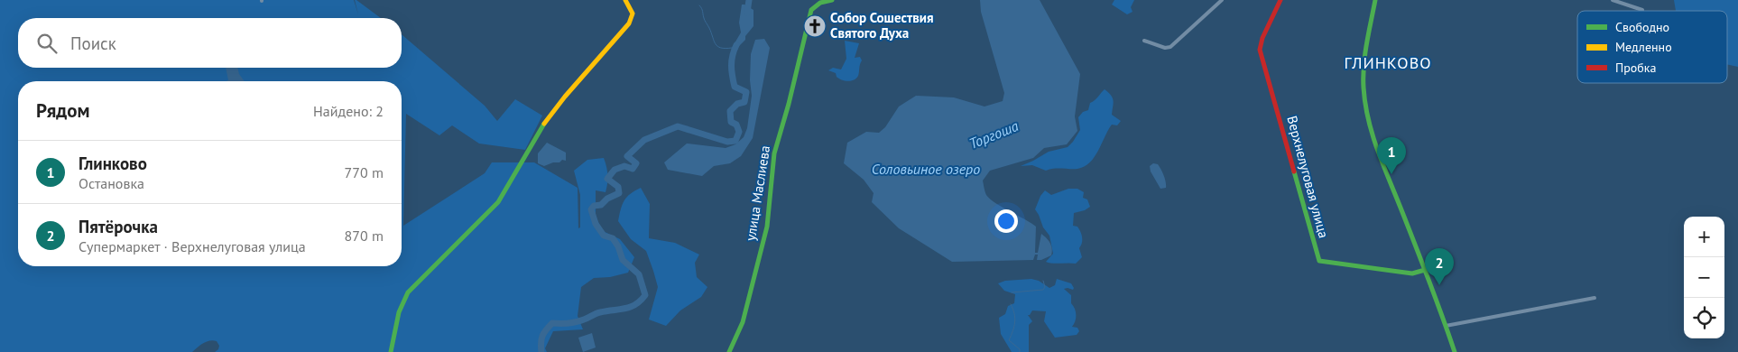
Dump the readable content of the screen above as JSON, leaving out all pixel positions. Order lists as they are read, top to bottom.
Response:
{
  "streets": {
    "street": ["Верхнелуговая улица", "улица Маслиева"]
  },
  "districts": ["ГЛИНКОВО"],
  "water": ["Торгоша", "Соловьиное озеро"],
  "places": {
    "church": ["Собор Сошествия Святого Духа"]
  },
  "legend": ["Свободно", "Медленно", "Пробка"],
  "page": {
    "search": "Поиск",
    "heading": ["Рядом", "Найдено: 2"],
    "pins": ["1", "2"],
    "list": [
      {
        "mark": "1",
        "name": "Глинково",
        "note": "Остановка",
        "value": "770 m"
      },
      {
        "mark": "2",
        "name": "Пятёрочка",
        "note": "Супермаркет · Верхнелуговая улица",
        "value": "870 m"
      }
    ],
    "map_buttons": ["+", "−"]
  }
}
